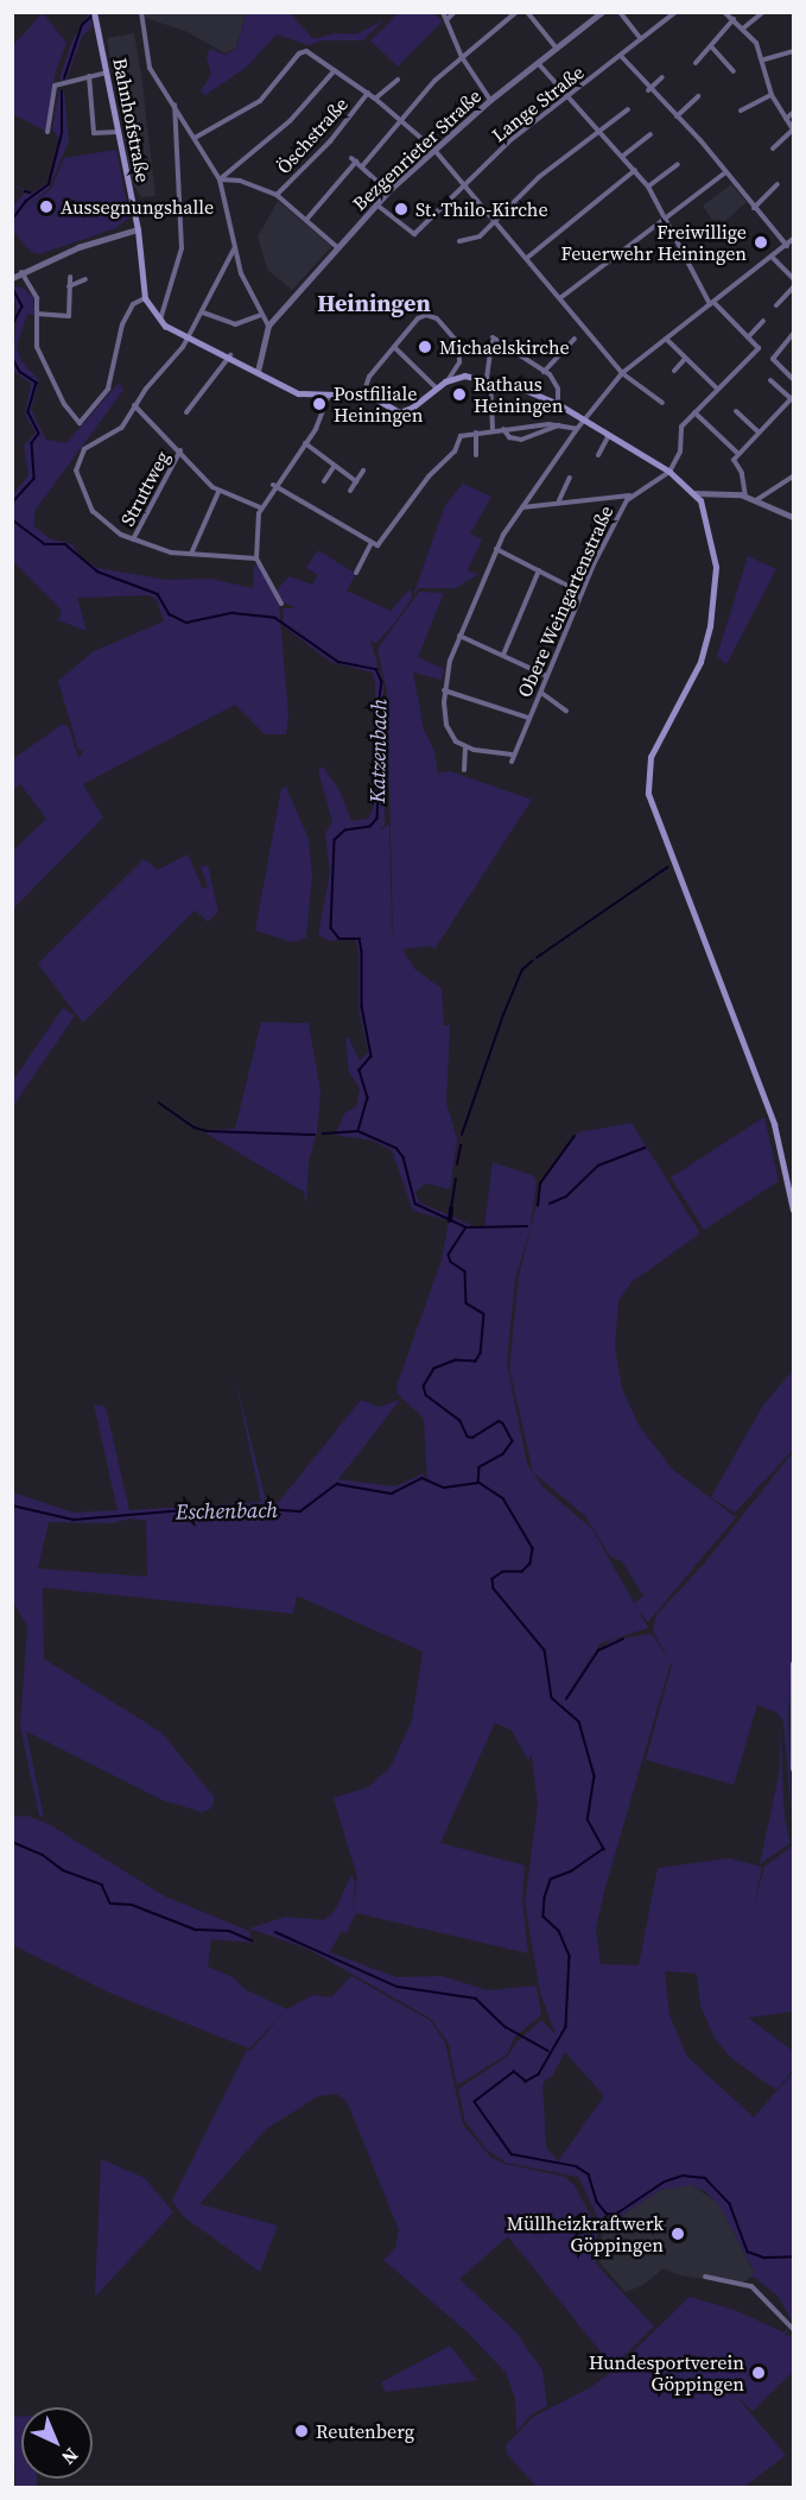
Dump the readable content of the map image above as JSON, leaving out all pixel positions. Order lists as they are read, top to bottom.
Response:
{
  "streets": {
    "main road": ["Bahnhofstraße"],
    "street": [
      "Lange Straße",
      "Öschstraße",
      "Bezgenrieter Straße",
      "Struttweg",
      "Obere Weingartenstraße"
    ]
  },
  "crossings": [
    ["Lange Straße", "Bezgenrieter Straße"]
  ],
  "districts": ["Heiningen"],
  "water": ["Katzenbach", "Eschenbach"],
  "places": [
    "Aussegnungshalle",
    "St. Thilo-Kirche",
    "Freiwillige Feuerwehr Heiningen",
    "Michaelskirche",
    "Rathaus Heiningen",
    "Postfiliale Heiningen",
    "Müllheizkraftwerk Göppingen",
    "Hundesportverein Göppingen",
    "Reutenberg"
  ],
  "north": "bottom right"
}
